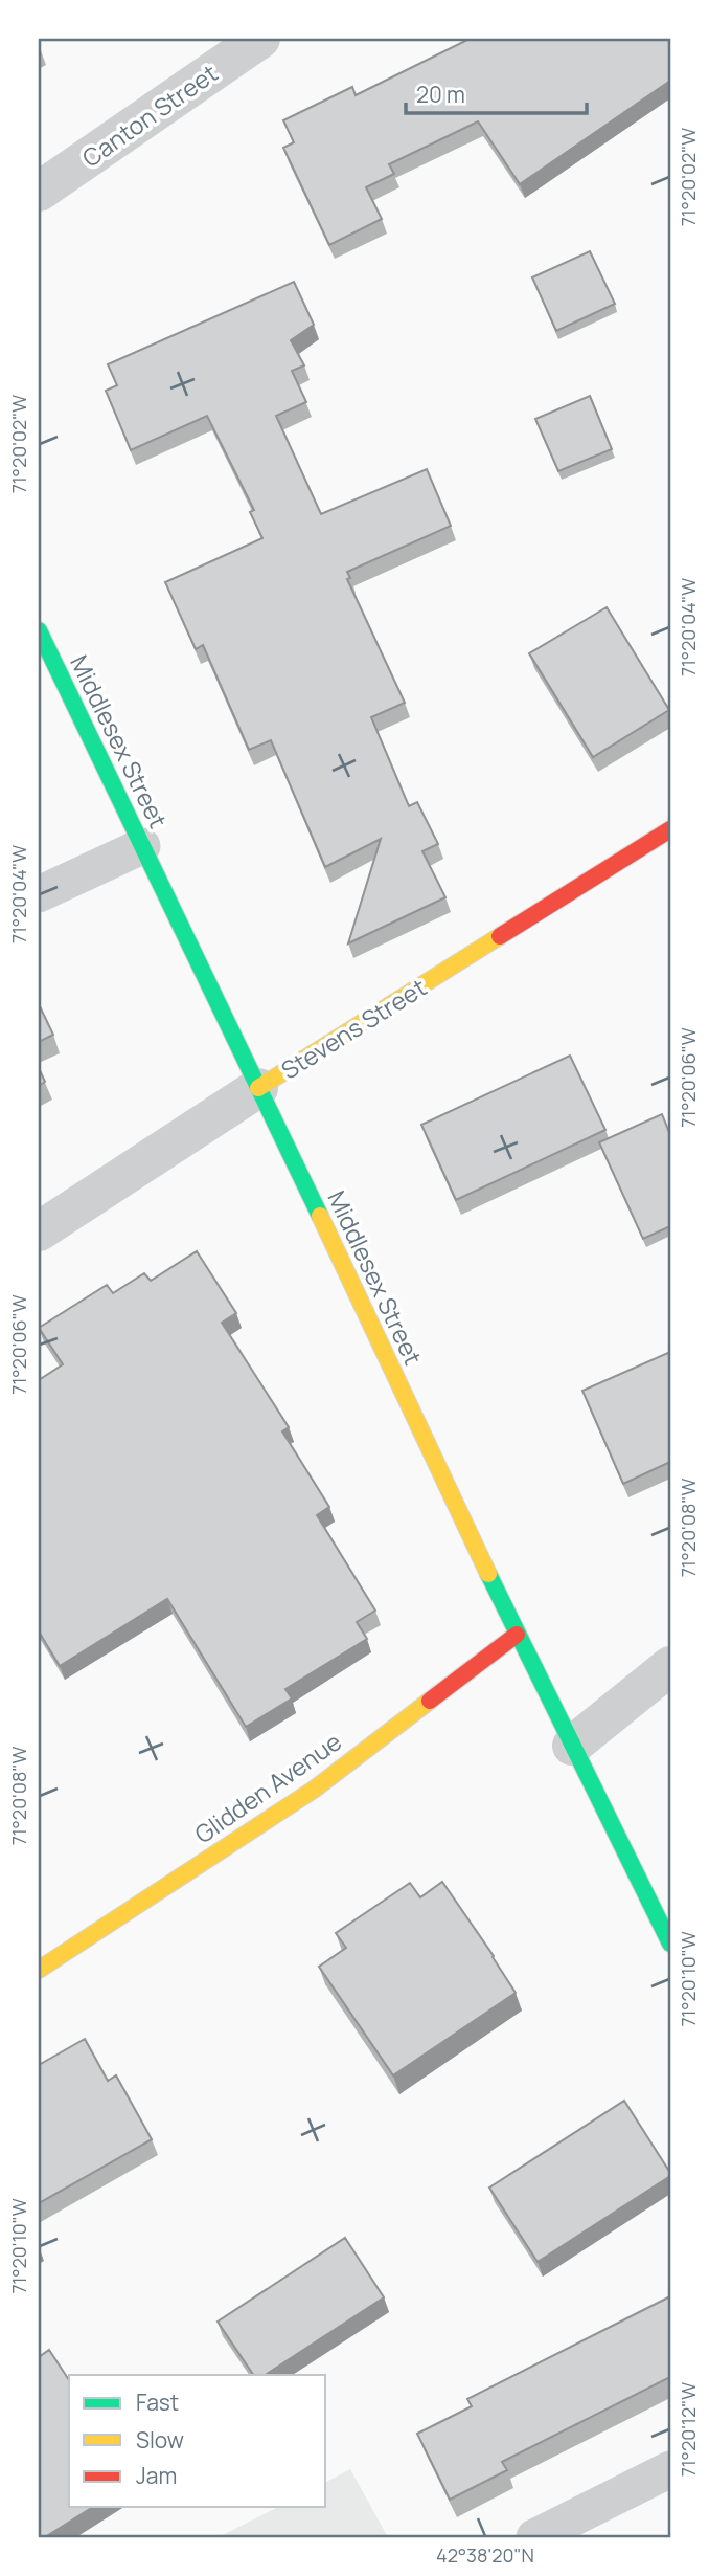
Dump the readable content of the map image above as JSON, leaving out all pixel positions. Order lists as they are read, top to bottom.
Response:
{
  "streets": {
    "main road": ["Middlesex Street", "Stevens Street", "Glidden Avenue"],
    "street": ["Canton Street"]
  },
  "crossings": [
    ["Middlesex Street", "Stevens Street"],
    ["Middlesex Street", "Glidden Avenue"]
  ],
  "legend": ["Fast", "Slow", "Jam"],
  "scale_bar": "20 m",
  "coordinates": [
    "71°20'02\"W",
    "71°20'04\"W",
    "71°20'06\"W",
    "71°20'08\"W",
    "71°20'10\"W",
    "71°20'12\"W",
    "42°38'20\"N"
  ]
}
